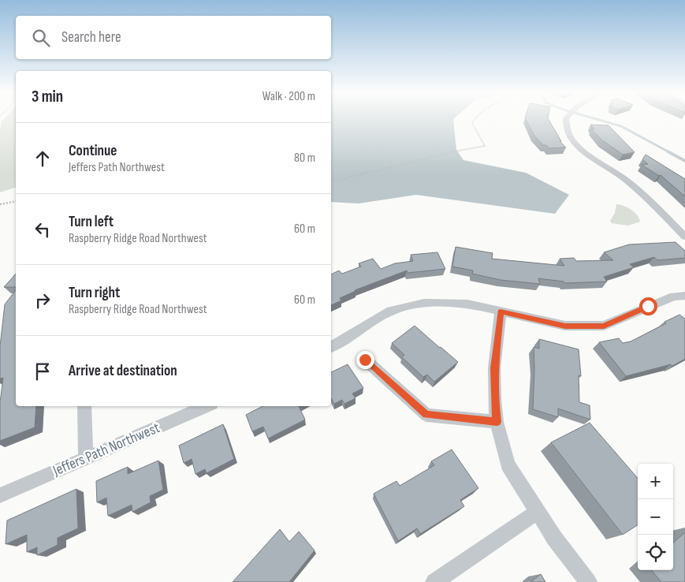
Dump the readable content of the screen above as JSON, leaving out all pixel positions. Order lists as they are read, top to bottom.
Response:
{
  "streets": {
    "street": ["Jeffers Path Northwest"]
  },
  "page": {
    "search": "Search here",
    "heading": ["3 min", "Walk · 200 m"],
    "list": [
      ["Continue", "Jeffers Path Northwest", "80 m"],
      ["Turn left", "Raspberry Ridge Road Northwest", "60 m"],
      ["Turn right", "Raspberry Ridge Road Northwest", "60 m"],
      "Arrive at destination"
    ],
    "map_buttons": ["+", "−"]
  }
}
